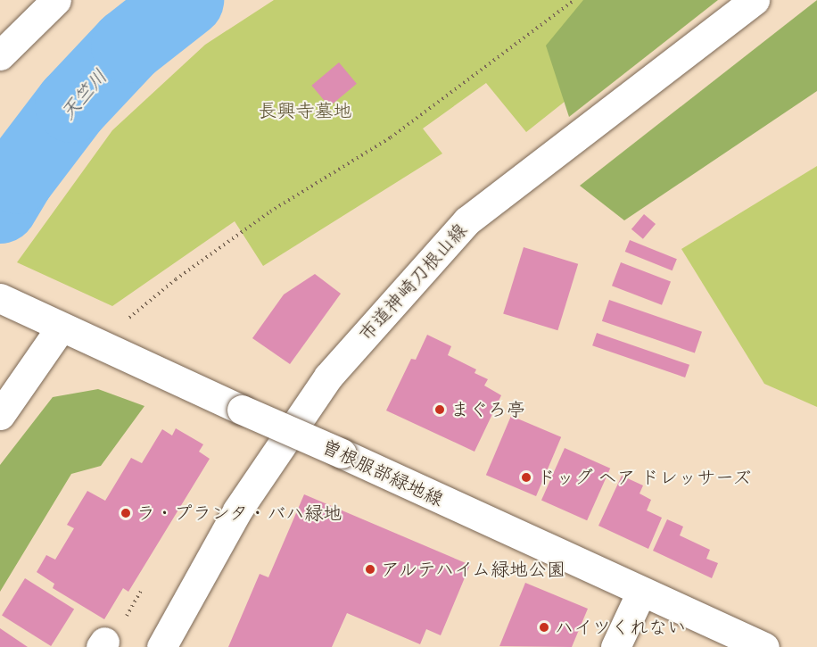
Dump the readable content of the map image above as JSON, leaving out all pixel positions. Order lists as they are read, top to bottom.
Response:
{
  "streets": {
    "street": ["市道神崎刀根山線", "曽根服部緑地線"]
  },
  "water": ["天竺川"],
  "parks": ["長興寺墓地"],
  "places": [
    "まぐろ亭",
    "ドッグ ヘア ドレッサーズ",
    "ラ・プランタ・バハ緑地",
    "アルテハイム緑地公園",
    "ハイツくれない"
  ]
}
